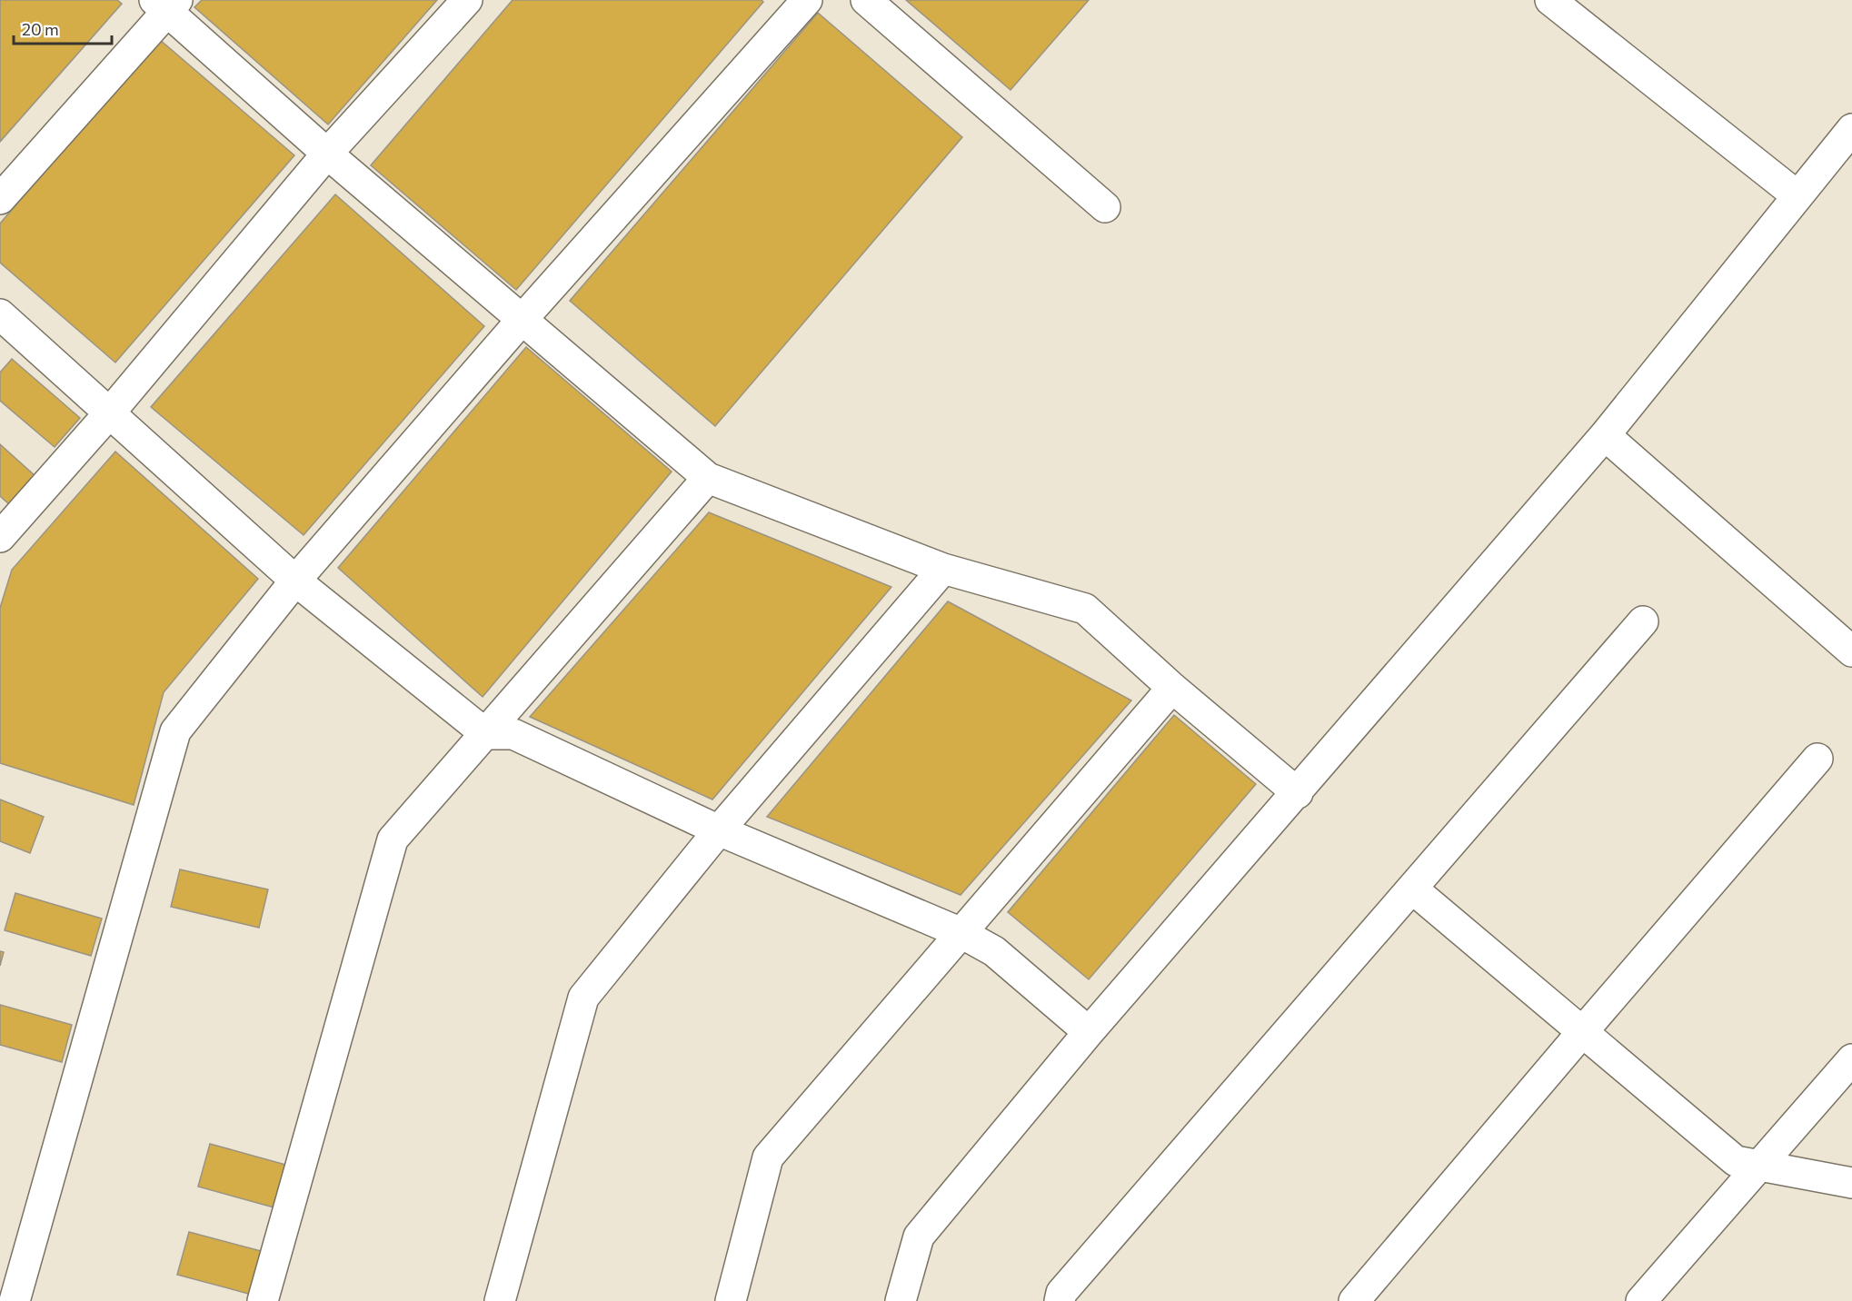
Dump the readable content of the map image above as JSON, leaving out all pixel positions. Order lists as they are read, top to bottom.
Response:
{
  "scale_bar": "20 m"
}
